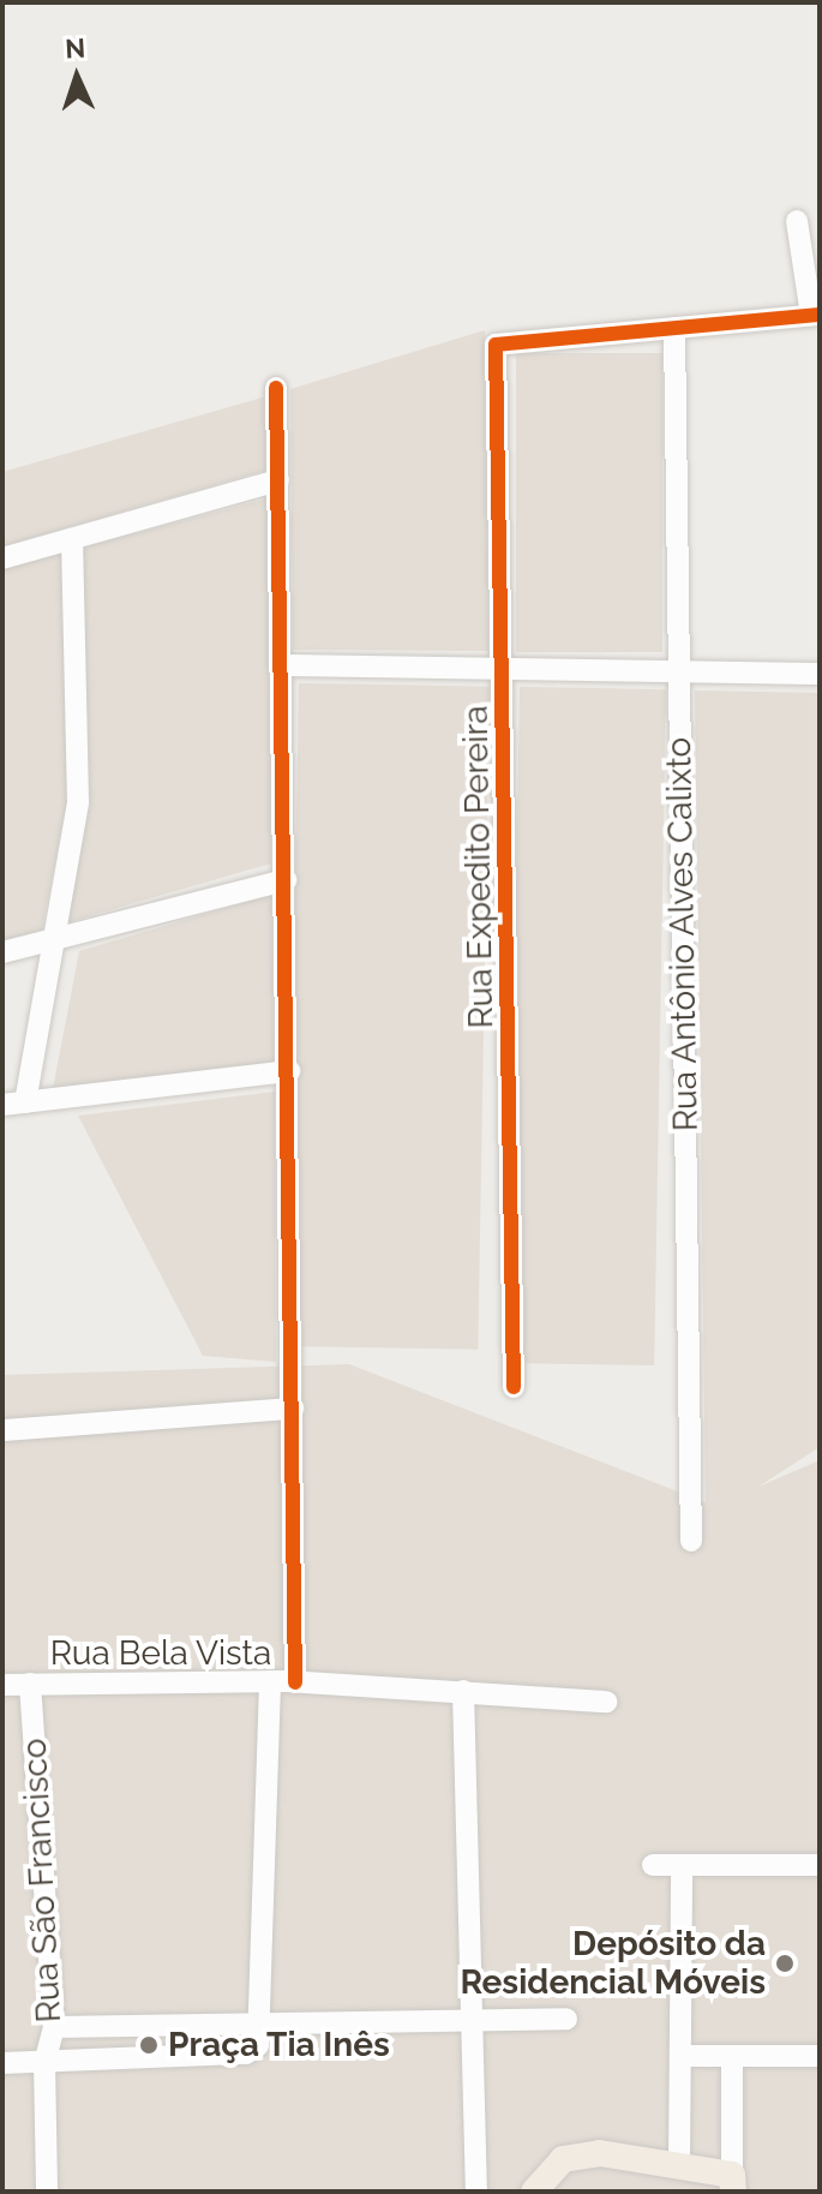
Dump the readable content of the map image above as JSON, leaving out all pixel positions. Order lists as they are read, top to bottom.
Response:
{
  "streets": {
    "street": [
      "Rua Expedito Pereira",
      "Rua Antônio Alves Calixto",
      "Rua Bela Vista",
      "Rua São Francisco"
    ]
  },
  "crossings": [
    ["Rua Expedito Pereira", "Rua Antônio Alves Calixto"],
    ["Rua Bela Vista", "Rua São Francisco"]
  ],
  "places": ["Depósito da Residencial Móveis", "Praça Tia Inês"],
  "north": "top"
}
